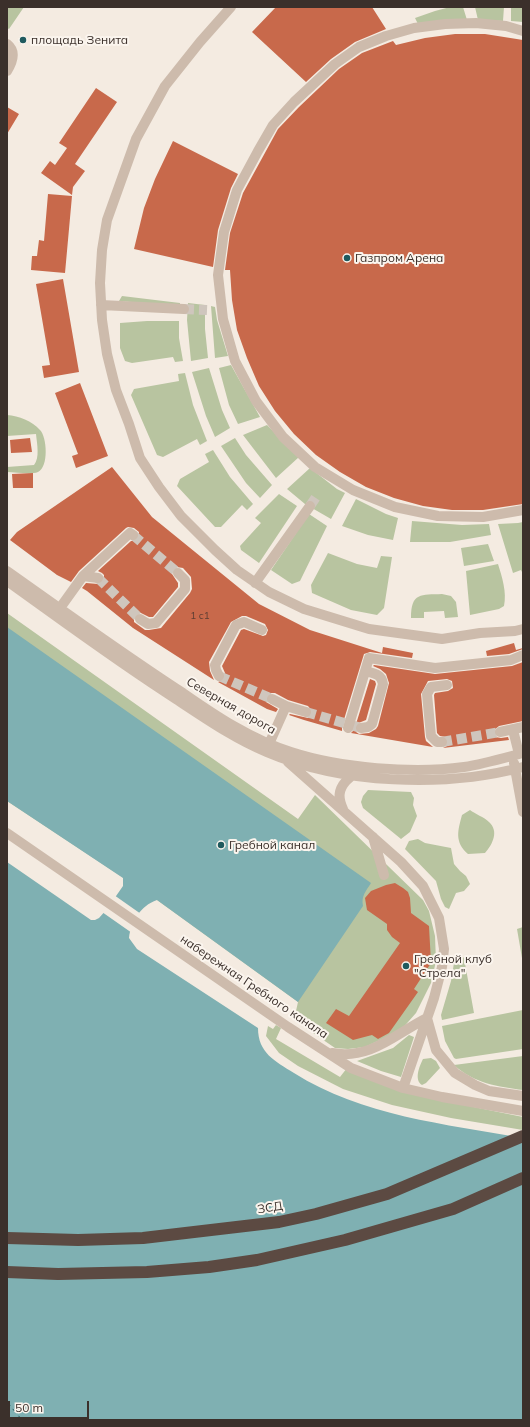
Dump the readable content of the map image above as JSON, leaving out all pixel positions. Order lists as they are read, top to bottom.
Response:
{
  "streets": {
    "highway": ["ЗСД"],
    "street": ["Северная дорога", "набережная Гребного канала"]
  },
  "places": [
    "площадь Зенита",
    "Газпром Арена",
    "Гребной канал",
    "Гребной клуб \"Стрела\""
  ],
  "house_numbers": ["1 с1"],
  "scale_bar": "50 m"
}
